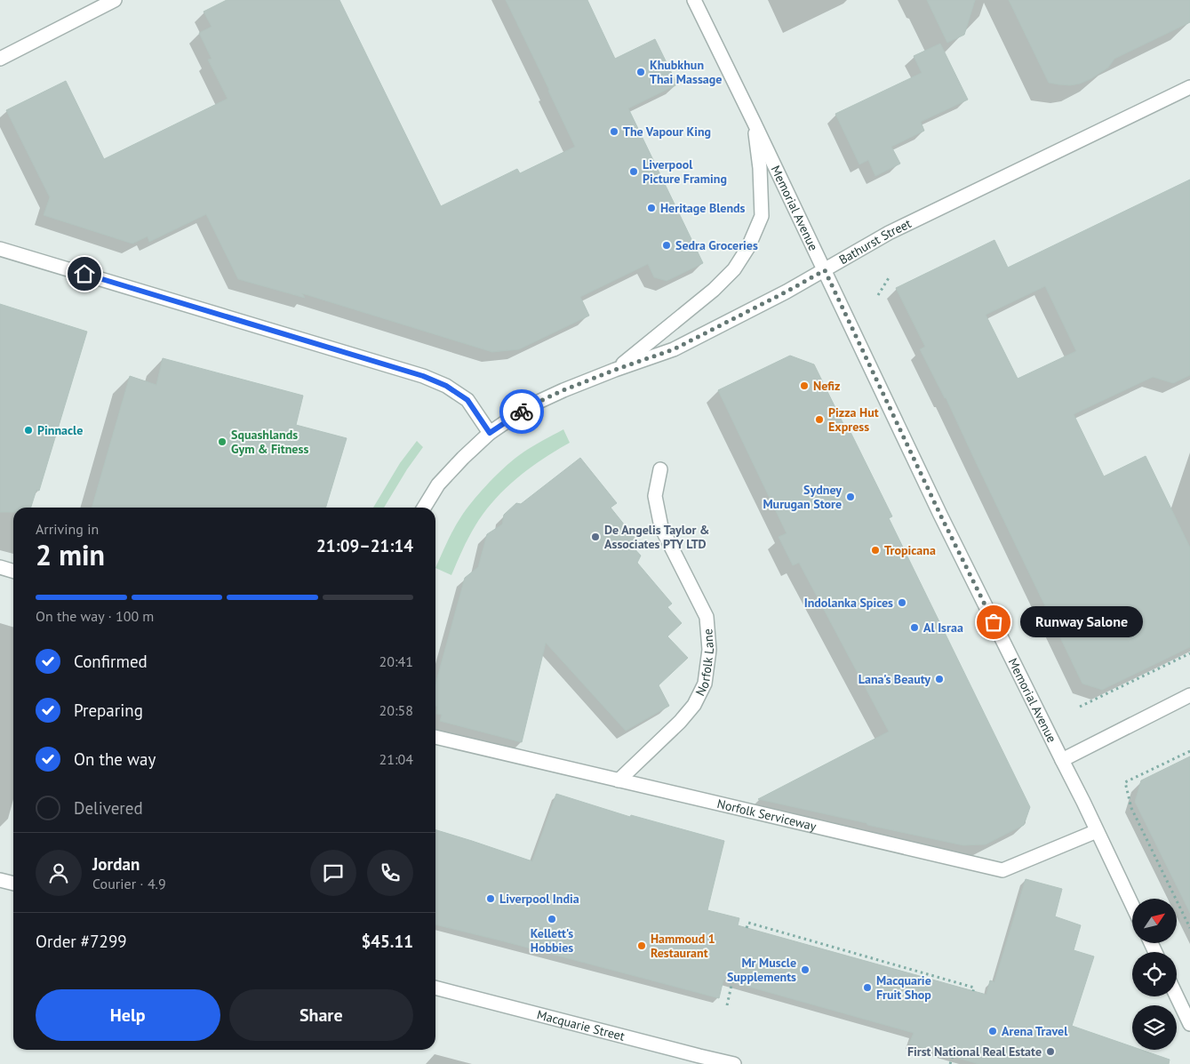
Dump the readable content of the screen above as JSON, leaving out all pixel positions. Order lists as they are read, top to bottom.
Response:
{
  "streets": {
    "street": [
      "Memorial Avenue",
      "Bathurst Street",
      "Norfolk Lane",
      "Norfolk Serviceway",
      "Macquarie Street"
    ]
  },
  "crossings": [
    ["Memorial Avenue", "Bathurst Street"],
    ["Memorial Avenue", "Norfolk Serviceway"],
    ["Norfolk Lane", "Norfolk Serviceway"]
  ],
  "places": [
    "Khubkhun Thai Massage",
    "The Vapour King",
    "Liverpool Picture Framing",
    "Heritage Blends",
    "Sedra Groceries",
    "Nefiz",
    "Pizza Hut Express",
    "Pinnacle",
    "Squashlands Gym & Fitness",
    "Sydney Murugan Store",
    "De Angelis Taylor & Associates PTY LTD",
    "Tropicana",
    "Indolanka Spices",
    "Runway Salone",
    "Al Israa",
    "Lana's Beauty",
    "Liverpool India",
    "Kellett's Hobbies",
    "Hammoud 1 Restaurant",
    "Mr Muscle Supplements",
    "Macquarie Fruit Shop",
    "Arena Travel",
    "First National Real Estate"
  ],
  "north": "top right",
  "page": {
    "heading": ["2 min", "Arriving in", "21:09–21:14"],
    "panel": [
      "Jordan",
      "Courier · 4.9",
      "Order #7299",
      "$45.11"
    ],
    "bar": "On the way · 100 m",
    "bubble": "Runway Salone",
    "list": [
      ["Confirmed", "20:41"],
      ["Preparing", "20:58"],
      ["On the way", "21:04"],
      "Delivered"
    ],
    "buttons": ["Help", "Share"]
  }
}
